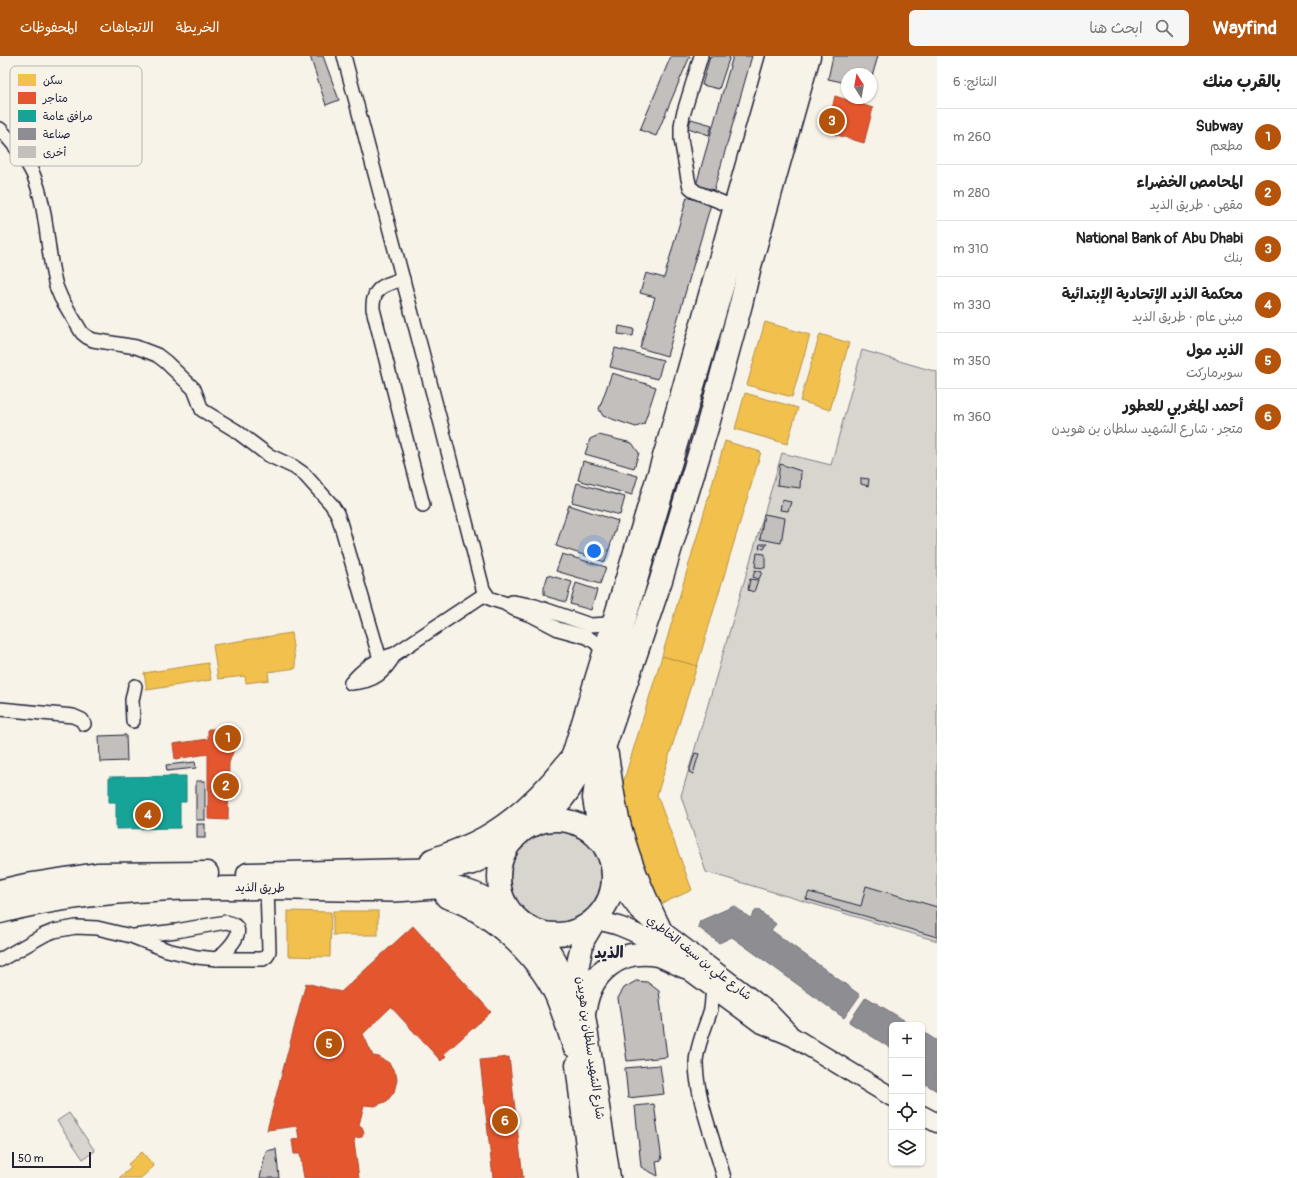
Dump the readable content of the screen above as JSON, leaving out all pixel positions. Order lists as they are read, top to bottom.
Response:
{
  "streets": {
    "highway": ["طريق الذيد", "شارع الشهيد سلطان بن هويدن"],
    "street": ["شارع علي بن سيف الخاطري"]
  },
  "crossings": [
    ["طريق الذيد", "شارع علي بن سيف الخاطري"],
    ["طريق الذيد", "شارع الشهيد سلطان بن هويدن"],
    ["شارع علي بن سيف الخاطري", "شارع الشهيد سلطان بن هويدن"]
  ],
  "districts": ["الذيد"],
  "legend": [
    "سكن",
    "متاجر",
    "مرافق عامة",
    "صناعة",
    "أخرى"
  ],
  "scale_bar": "50 m",
  "north": "top",
  "page": {
    "header": "Wayfind",
    "search": "ابحث هنا",
    "nav": ["الخريطة", "الاتجاهات", "المحفوظات"],
    "heading": ["بالقرب منك", "النتائج: 6"],
    "pins": [
      "3",
      "1",
      "2",
      "4",
      "5",
      "6"
    ],
    "list": [
      {
        "mark": "1",
        "name": "Subway",
        "note": "مطعم",
        "value": "260 m"
      },
      {
        "mark": "2",
        "name": "المحامص الخضراء",
        "note": "مقهى · طريق الذيد",
        "value": "280 m"
      },
      {
        "mark": "3",
        "name": "National Bank of Abu Dhabi",
        "note": "بنك",
        "value": "310 m"
      },
      {
        "mark": "4",
        "name": "محكمة الذيد الإتحادية الإبتدائية",
        "note": "مبنى عام · طريق الذيد",
        "value": "330 m"
      },
      {
        "mark": "5",
        "name": "الذيد مول",
        "note": "سوبرماركت",
        "value": "350 m"
      },
      {
        "mark": "6",
        "name": "أحمد المغربي للعطور",
        "note": "متجر · شارع الشهيد سلطان بن هويدن",
        "value": "360 m"
      }
    ],
    "map_buttons": ["+", "−"],
    "scale": "50 m"
  }
}
